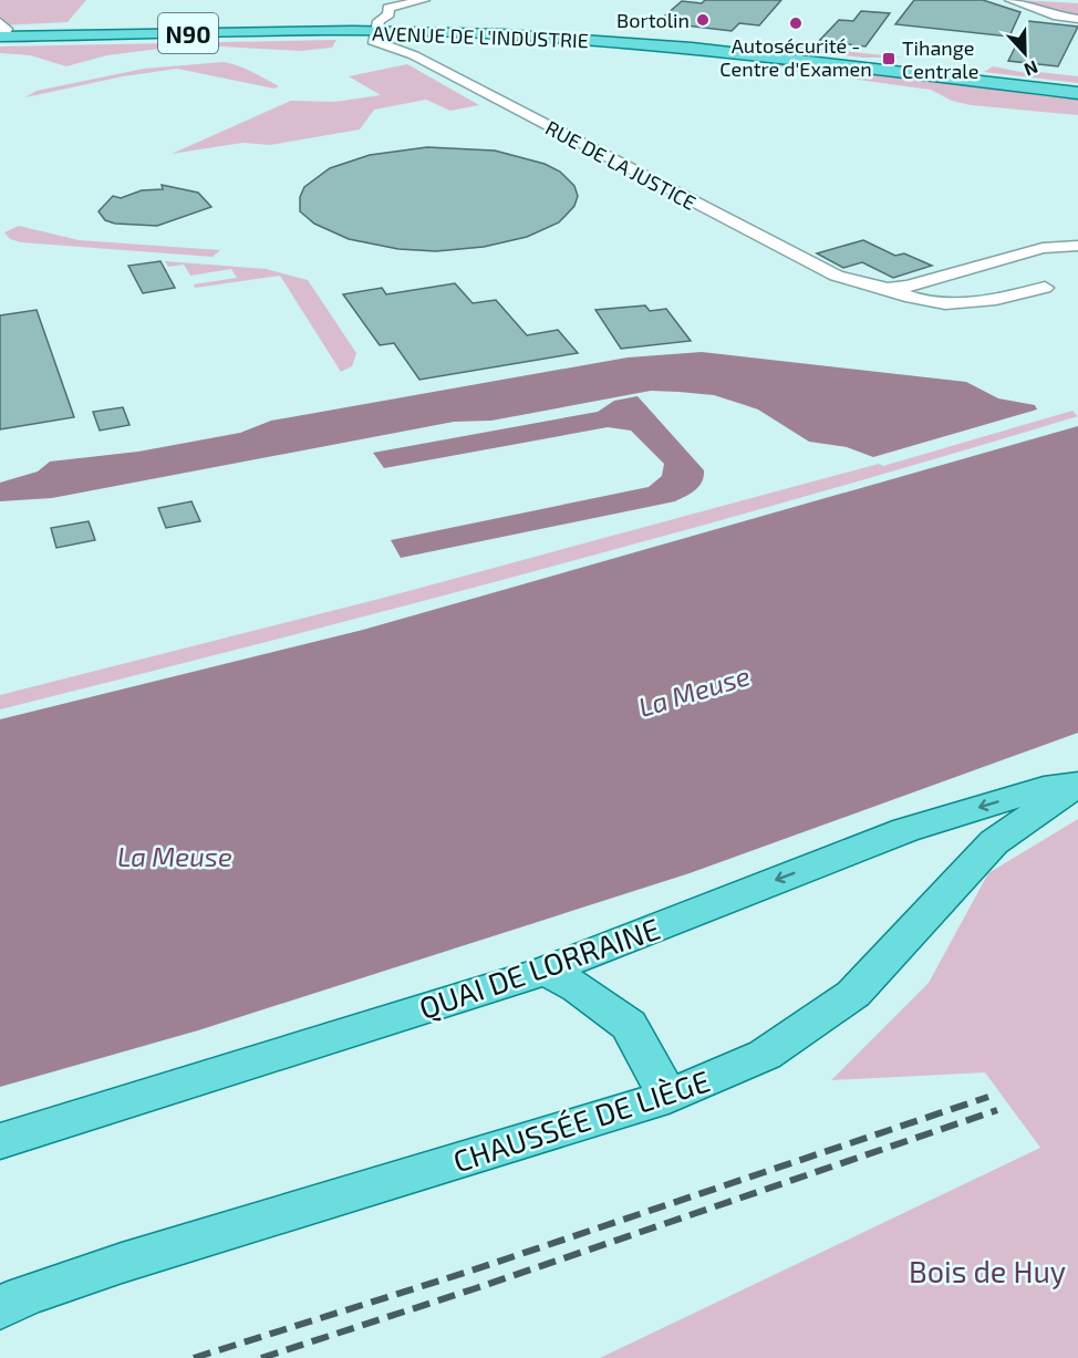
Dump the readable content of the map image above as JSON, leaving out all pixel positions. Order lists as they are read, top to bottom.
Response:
{
  "streets": {
    "main road": [
      "N90",
      "AVENUE DE L'INDUSTRIE",
      "QUAI DE LORRAINE",
      "CHAUSSÉE DE LIÈGE"
    ],
    "street": ["RUE DE LA JUSTICE"]
  },
  "crossings": [
    ["AVENUE DE L'INDUSTRIE", "RUE DE LA JUSTICE"],
    ["QUAI DE LORRAINE", "CHAUSSÉE DE LIÈGE"]
  ],
  "one_way": ["QUAI DE LORRAINE"],
  "water": ["La Meuse"],
  "parks": ["Bois de Huy"],
  "places": {
    "other": ["Bortolin", "Autosécurité - Centre d'Examen"],
    "transit": ["Tihange Centrale"]
  },
  "north": "bottom"
}
